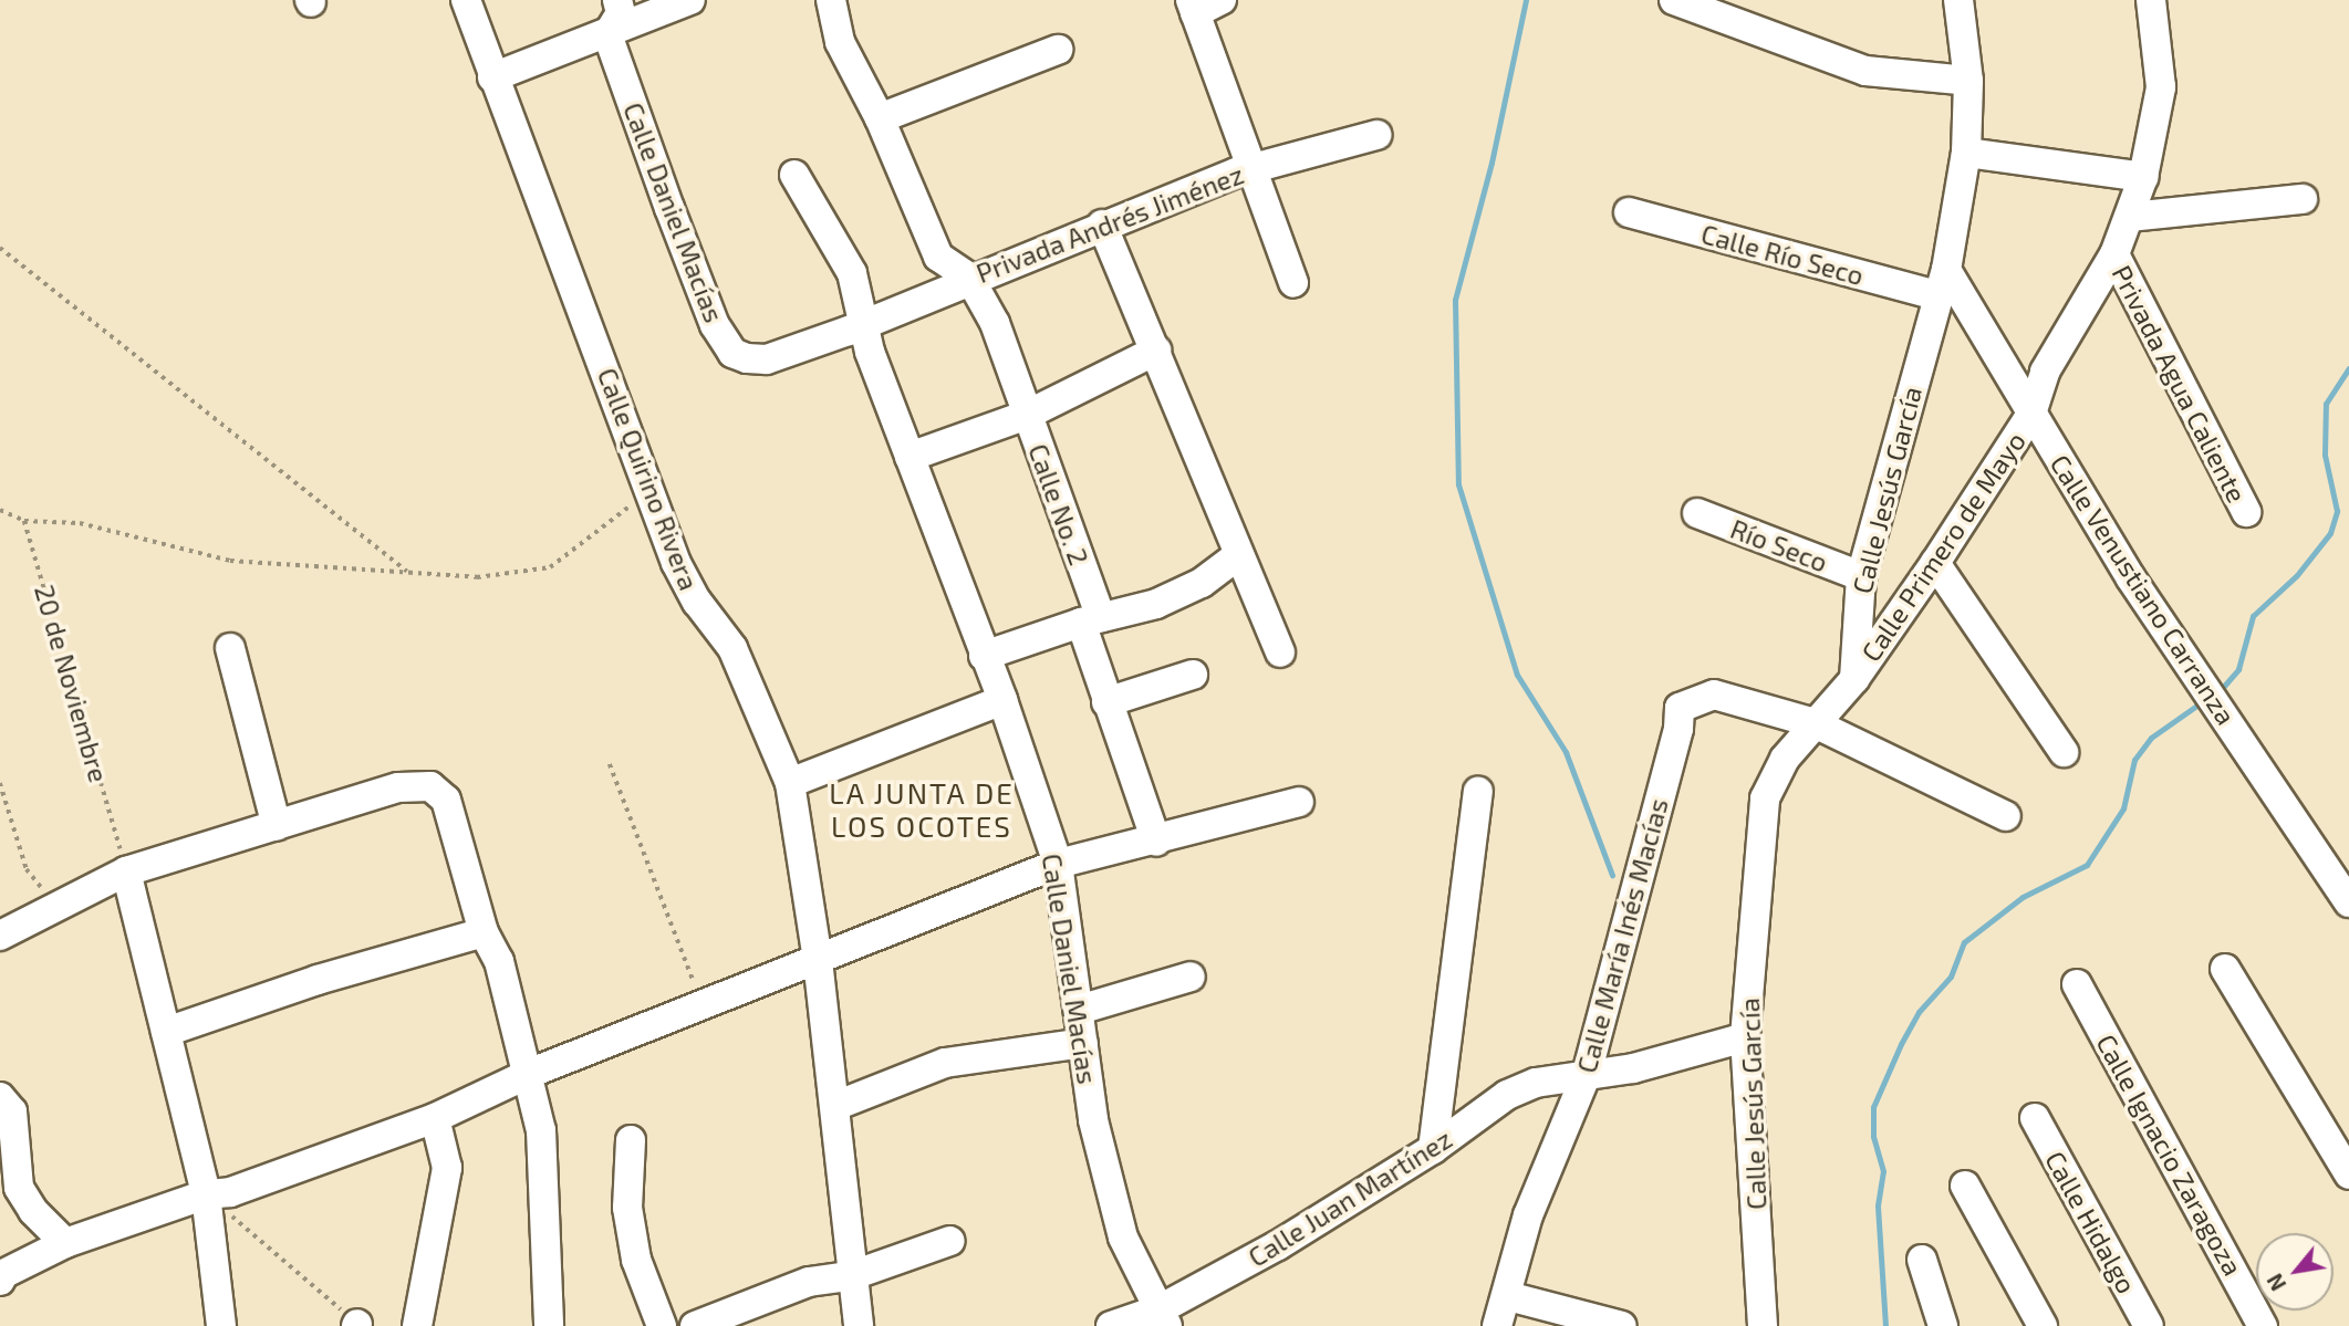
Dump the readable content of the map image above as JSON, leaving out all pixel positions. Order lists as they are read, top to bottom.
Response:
{
  "streets": {
    "street": [
      "Calle Daniel Macías",
      "Privada Andrés Jiménez",
      "Calle Río Seco",
      "Privada Agua Caliente",
      "Calle Quirino Rivera",
      "Calle Jesús García",
      "Calle No. 2",
      "Río Seco",
      "Calle Primero de Mayo",
      "Calle Venustiano Carranza",
      "Calle María Inés Macías",
      "Calle Ignacio Zaragoza",
      "Calle Juan Martínez",
      "Calle Hidalgo"
    ],
    "path": ["20 de Noviembre"]
  },
  "crossings": [
    ["Calle Daniel Macías", "Privada Andrés Jiménez"],
    ["Calle Daniel Macías", "Calle Juan Martínez"],
    ["Privada Andrés Jiménez", "Calle No. 2"],
    ["Calle Río Seco", "Calle Jesús García"],
    ["Calle Río Seco", "Calle Venustiano Carranza"],
    ["Privada Agua Caliente", "Calle Primero de Mayo"],
    ["Calle Jesús García", "Río Seco"],
    ["Calle Jesús García", "Calle Primero de Mayo"],
    ["Calle Jesús García", "Calle Venustiano Carranza"],
    ["Calle Jesús García", "Calle María Inés Macías"],
    ["Calle Jesús García", "Calle Juan Martínez"],
    ["Calle Primero de Mayo", "Calle Venustiano Carranza"],
    ["Calle María Inés Macías", "Calle Juan Martínez"]
  ],
  "districts": ["LA JUNTA DE LOS OCOTES"],
  "north": "bottom left"
}
